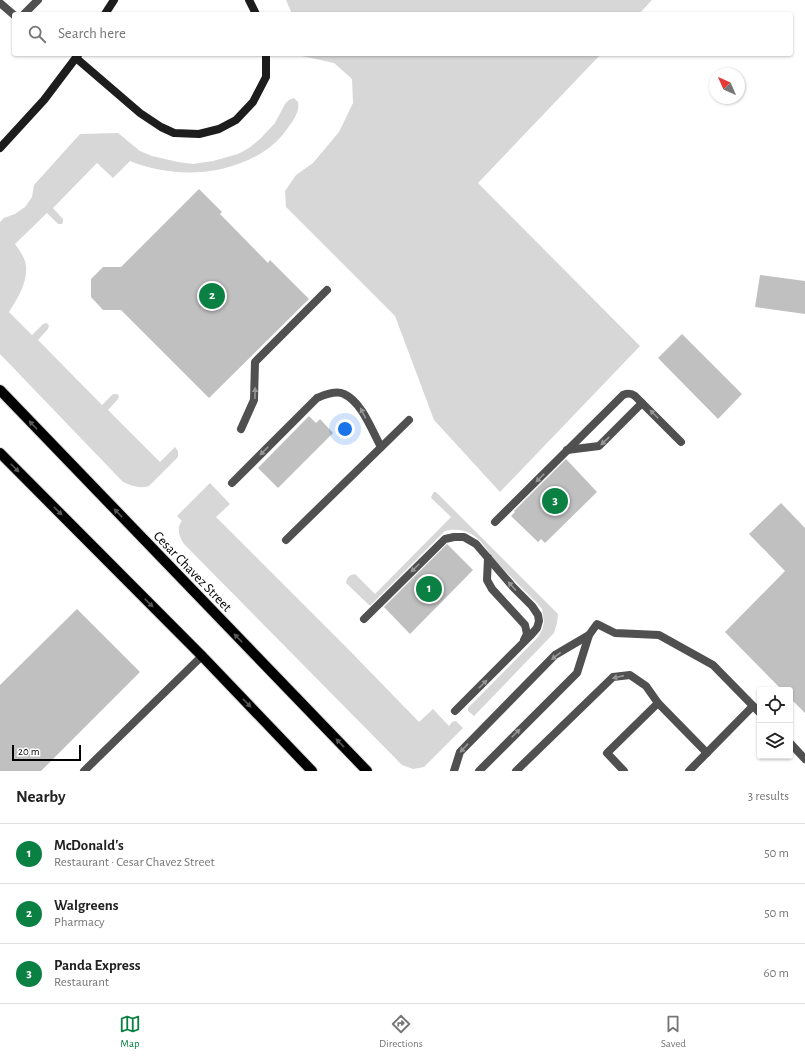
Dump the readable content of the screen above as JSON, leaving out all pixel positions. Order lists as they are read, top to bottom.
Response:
{
  "streets": {
    "main road": ["Cesar Chavez Street"]
  },
  "scale_bar": "20 m",
  "north": "top left",
  "page": {
    "search": "Search here",
    "pins": ["2", "3", "1"],
    "scale": "20 m",
    "heading": ["Nearby", "3 results"],
    "list": [
      {
        "mark": "1",
        "name": "McDonald's",
        "note": "Restaurant · Cesar Chavez Street",
        "value": "50 m"
      },
      {
        "mark": "2",
        "name": "Walgreens",
        "note": "Pharmacy",
        "value": "50 m"
      },
      {
        "mark": "3",
        "name": "Panda Express",
        "note": "Restaurant",
        "value": "60 m"
      }
    ],
    "nav": ["Map", "Directions", "Saved"]
  }
}
